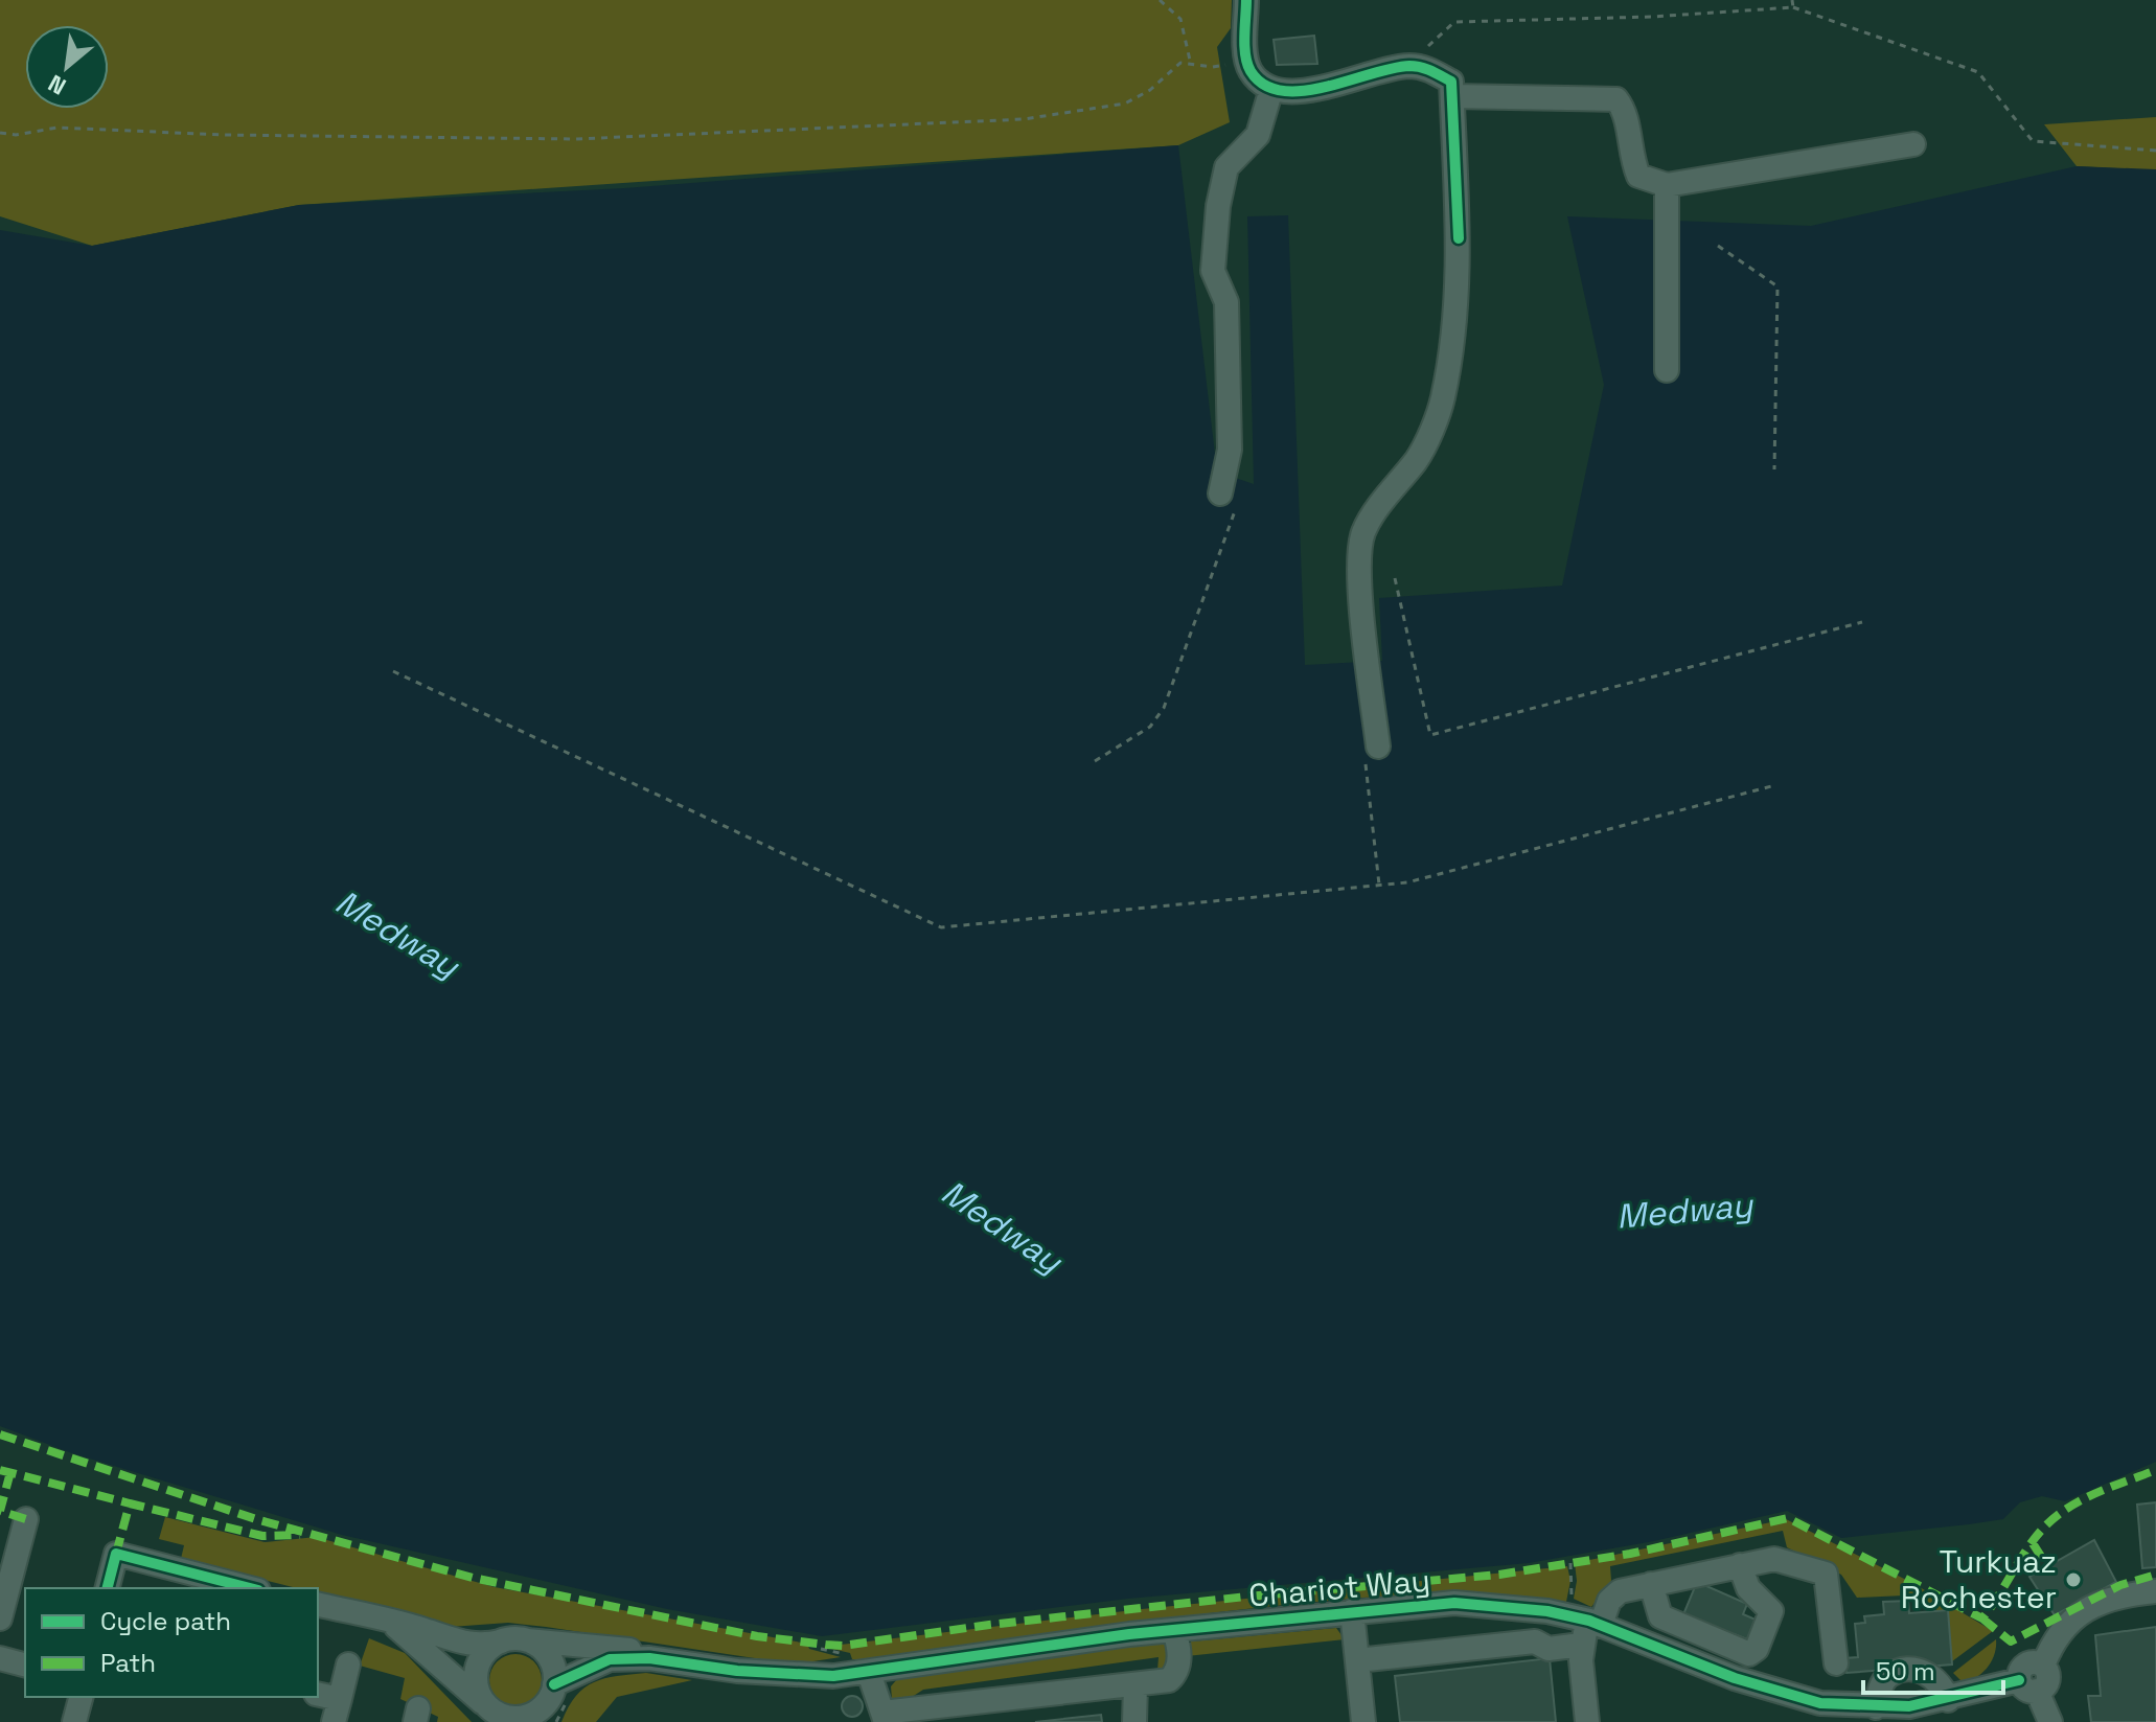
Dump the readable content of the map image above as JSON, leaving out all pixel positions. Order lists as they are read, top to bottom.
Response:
{
  "streets": {
    "street": ["Chariot Way"]
  },
  "water": ["Medway"],
  "places": ["Turkuaz Rochester"],
  "legend": ["Cycle path", "Path"],
  "scale_bar": "50 m",
  "north": "bottom left"
}
